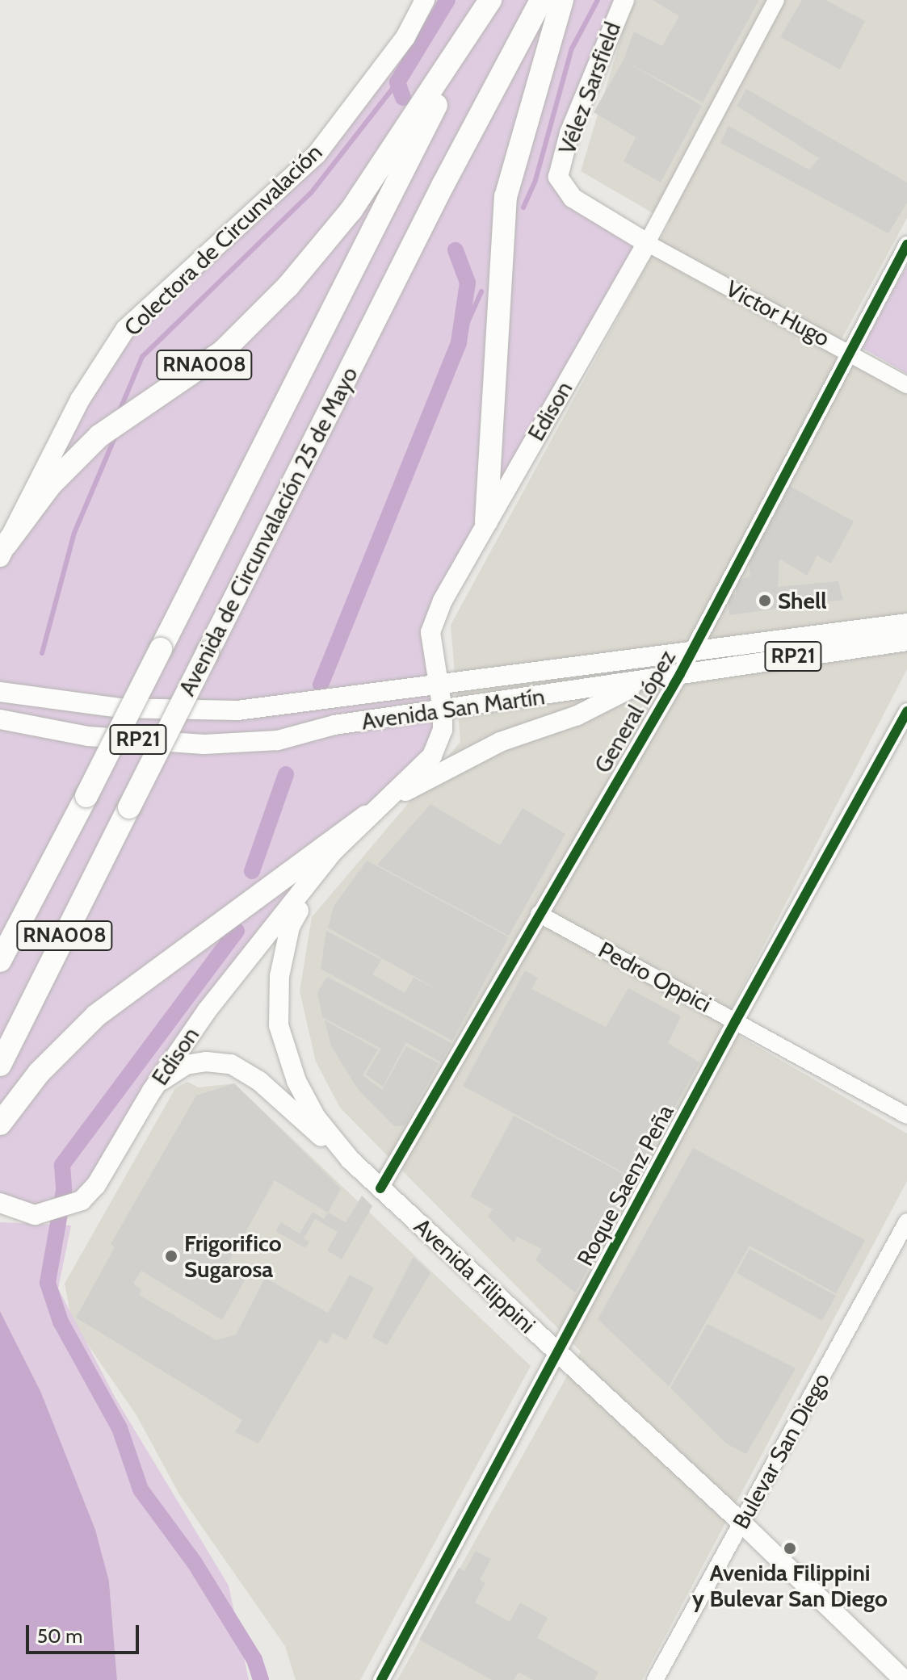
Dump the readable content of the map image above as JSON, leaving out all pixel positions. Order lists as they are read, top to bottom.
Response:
{
  "streets": {
    "highway": ["RNA008", "Avenida de Circunvalación 25 de Mayo"],
    "main road": [
      "Vélez Sarsfield",
      "Colectora de Circunvalación",
      "Edison",
      "RP21",
      "Avenida San Martín",
      "Avenida Filippini"
    ],
    "street": [
      "Victor Hugo",
      "General López",
      "Pedro Oppici",
      "Roque Saenz Peña",
      "Bulevar San Diego"
    ]
  },
  "crossings": [
    ["Vélez Sarsfield", "Victor Hugo"],
    ["Vélez Sarsfield", "Edison"],
    ["Colectora de Circunvalación", "RNA008"],
    ["Victor Hugo", "Edison"],
    ["Victor Hugo", "General López"],
    ["RNA008", "Avenida de Circunvalación 25 de Mayo"],
    ["Edison", "Avenida San Martín"],
    ["Edison", "Avenida Filippini"],
    ["Avenida San Martín", "General López"],
    ["General López", "Pedro Oppici"],
    ["General López", "Avenida Filippini"],
    ["Pedro Oppici", "Roque Saenz Peña"],
    ["Roque Saenz Peña", "Avenida Filippini"],
    ["Avenida Filippini", "Bulevar San Diego"]
  ],
  "places": ["Shell", "Frigorifico Sugarosa", "Avenida Filippini y Bulevar San Diego"],
  "scale_bar": "50 m"
}
